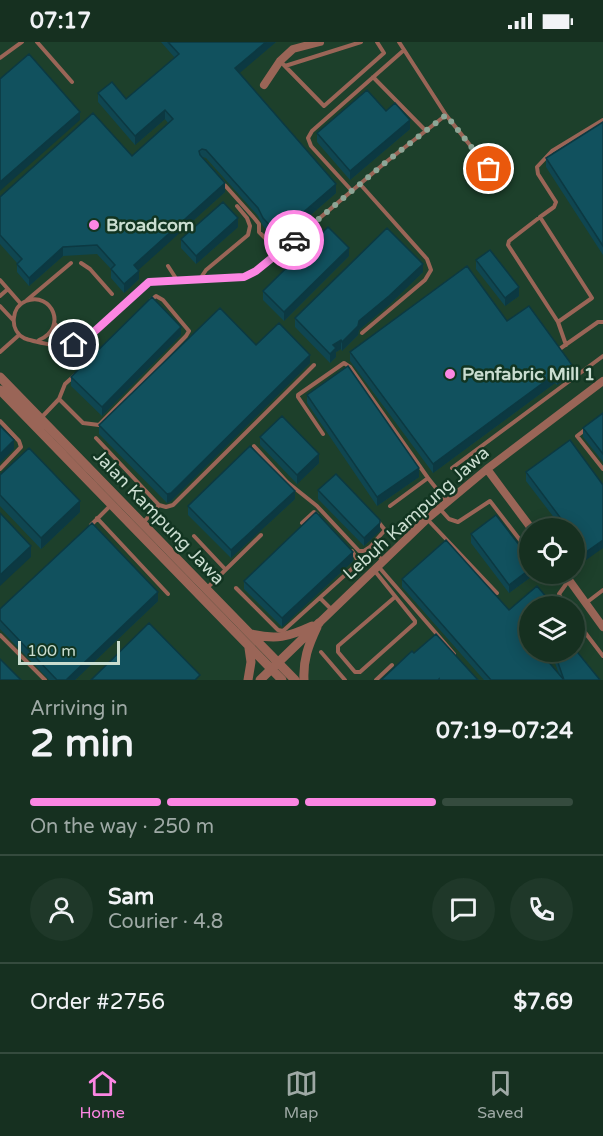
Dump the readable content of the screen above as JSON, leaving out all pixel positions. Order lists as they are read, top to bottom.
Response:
{
  "streets": {
    "street": ["Lebuh Kampung Jawa", "Jalan Kampung Jawa"]
  },
  "crossings": [
    ["Lebuh Kampung Jawa", "Jalan Kampung Jawa"]
  ],
  "places": ["Broadcom", "Penfabric Mill 1"],
  "scale_bar": "100 m",
  "page": {
    "status": "07:17",
    "scale": "100 m",
    "heading": ["2 min", "Arriving in", "07:19–07:24"],
    "panel": [
      "Sam",
      "Courier · 4.8",
      "Order #2756",
      "$7.69"
    ],
    "bar": "On the way · 250 m",
    "tabs": ["Home", "Map", "Saved"]
  }
}
